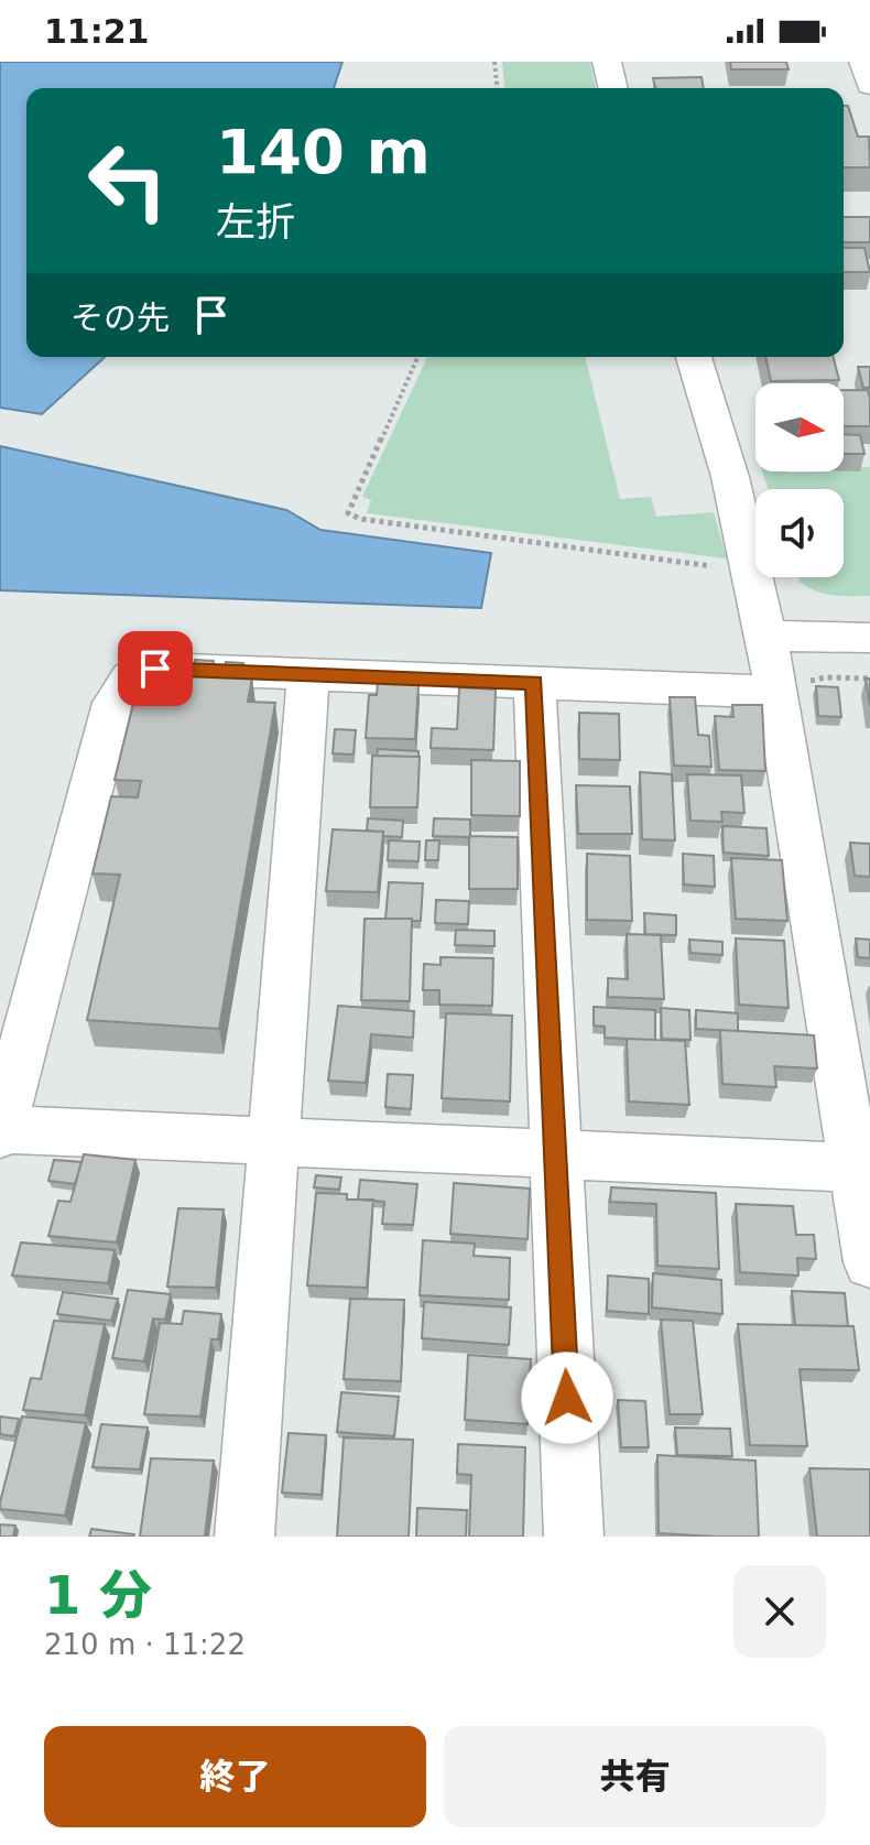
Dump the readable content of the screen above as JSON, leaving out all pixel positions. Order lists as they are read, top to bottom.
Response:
{
  "north": "right",
  "page": {
    "status": "11:21",
    "turn": ["140 m", "左折"],
    "then": "その先",
    "heading": ["1 分", "210 m · 11:22"],
    "buttons": ["終了", "共有"]
  }
}
